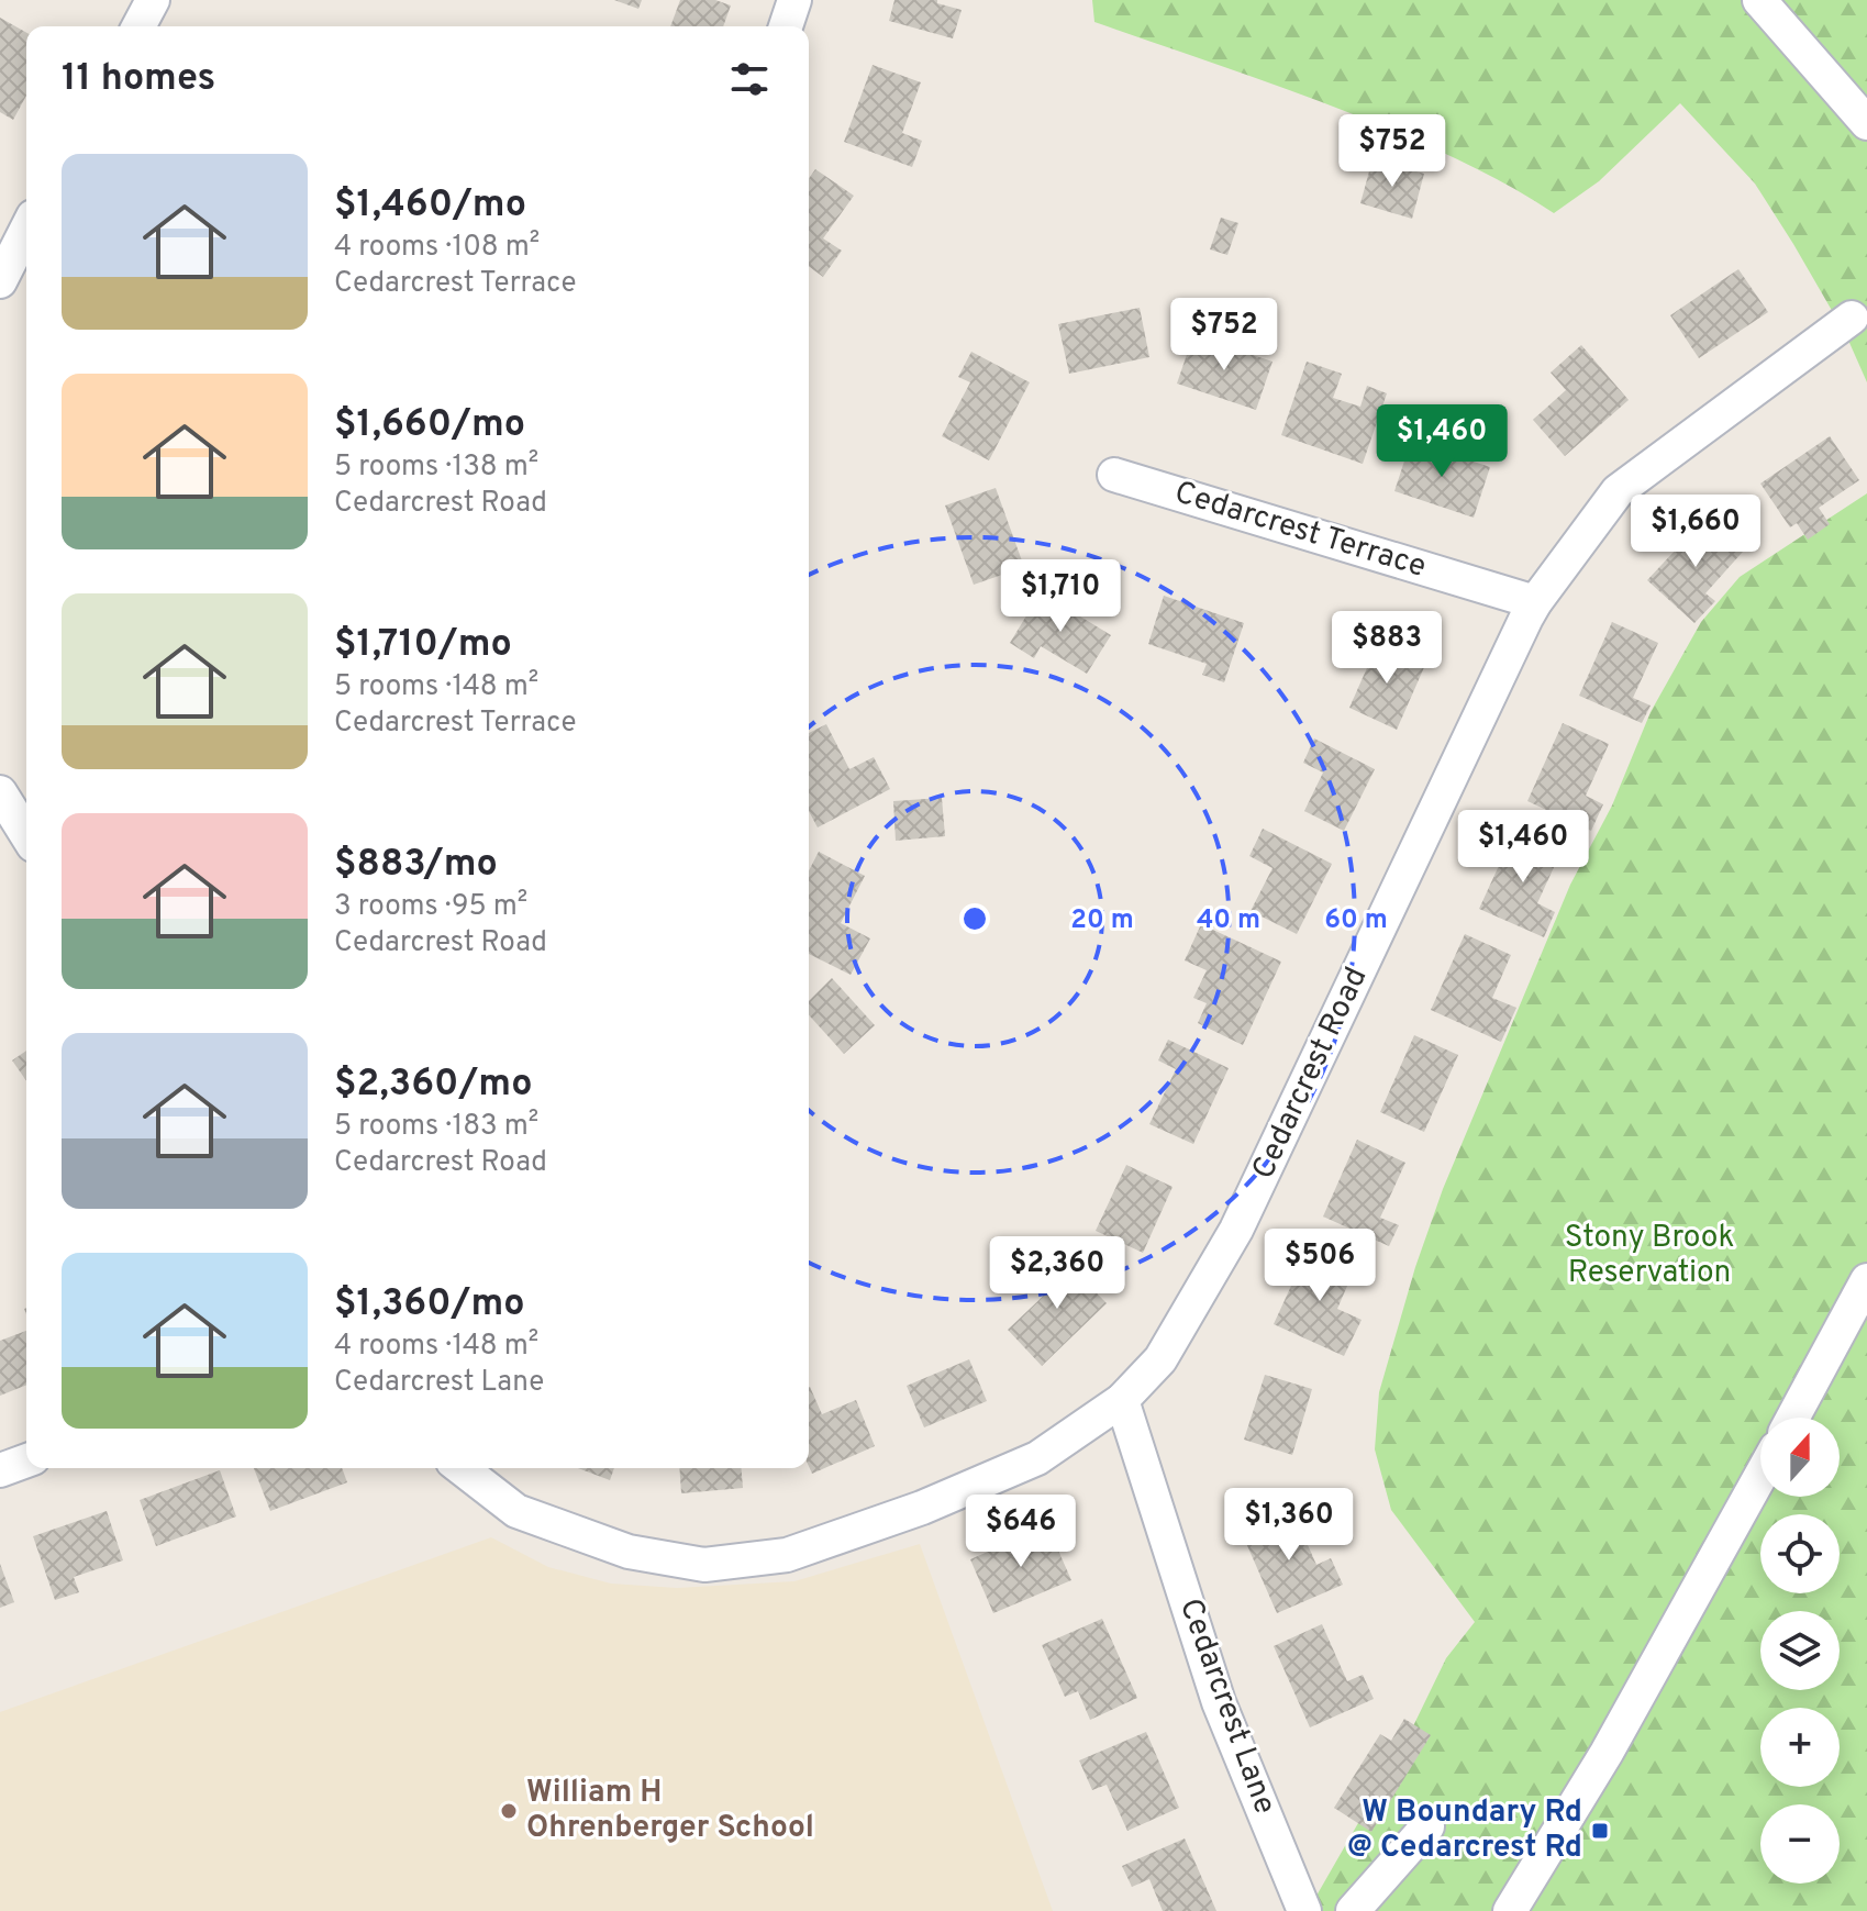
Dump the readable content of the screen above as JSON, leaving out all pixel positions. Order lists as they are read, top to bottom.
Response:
{
  "streets": {
    "street": ["Cedarcrest Terrace", "Cedarcrest Road", "Cedarcrest Lane"]
  },
  "crossings": [
    ["Cedarcrest Terrace", "Cedarcrest Road"],
    ["Cedarcrest Road", "Cedarcrest Lane"]
  ],
  "parks": ["Stony Brook Reservation"],
  "places": {
    "other": ["William H Ohrenberger School"],
    "transit": ["W Boundary Rd @ Cedarcrest Rd"]
  },
  "north": "top",
  "page": {
    "heading": "11 homes",
    "price": [
      "$752",
      "$752",
      "$1,460",
      "$1,660",
      "$1,710",
      "$883",
      "$1,460",
      "$506",
      "$2,360",
      "$1,360",
      "$646"
    ],
    "list": [
      {
        "name": "$1,460/mo",
        "note": "4 rooms · 108 m² · Cedarcrest Terrace"
      },
      {
        "name": "$1,660/mo",
        "note": "5 rooms · 138 m² · Cedarcrest Road"
      },
      {
        "name": "$1,710/mo",
        "note": "5 rooms · 148 m² · Cedarcrest Terrace"
      },
      {
        "name": "$883/mo",
        "note": "3 rooms · 95 m² · Cedarcrest Road"
      },
      {
        "name": "$2,360/mo",
        "note": "5 rooms · 183 m² · Cedarcrest Road"
      },
      {
        "name": "$1,360/mo",
        "note": "4 rooms · 148 m² · Cedarcrest Lane"
      }
    ],
    "map_buttons": ["+", "−"]
  },
  "rings": ["20 m", "40 m", "60 m"]
}
